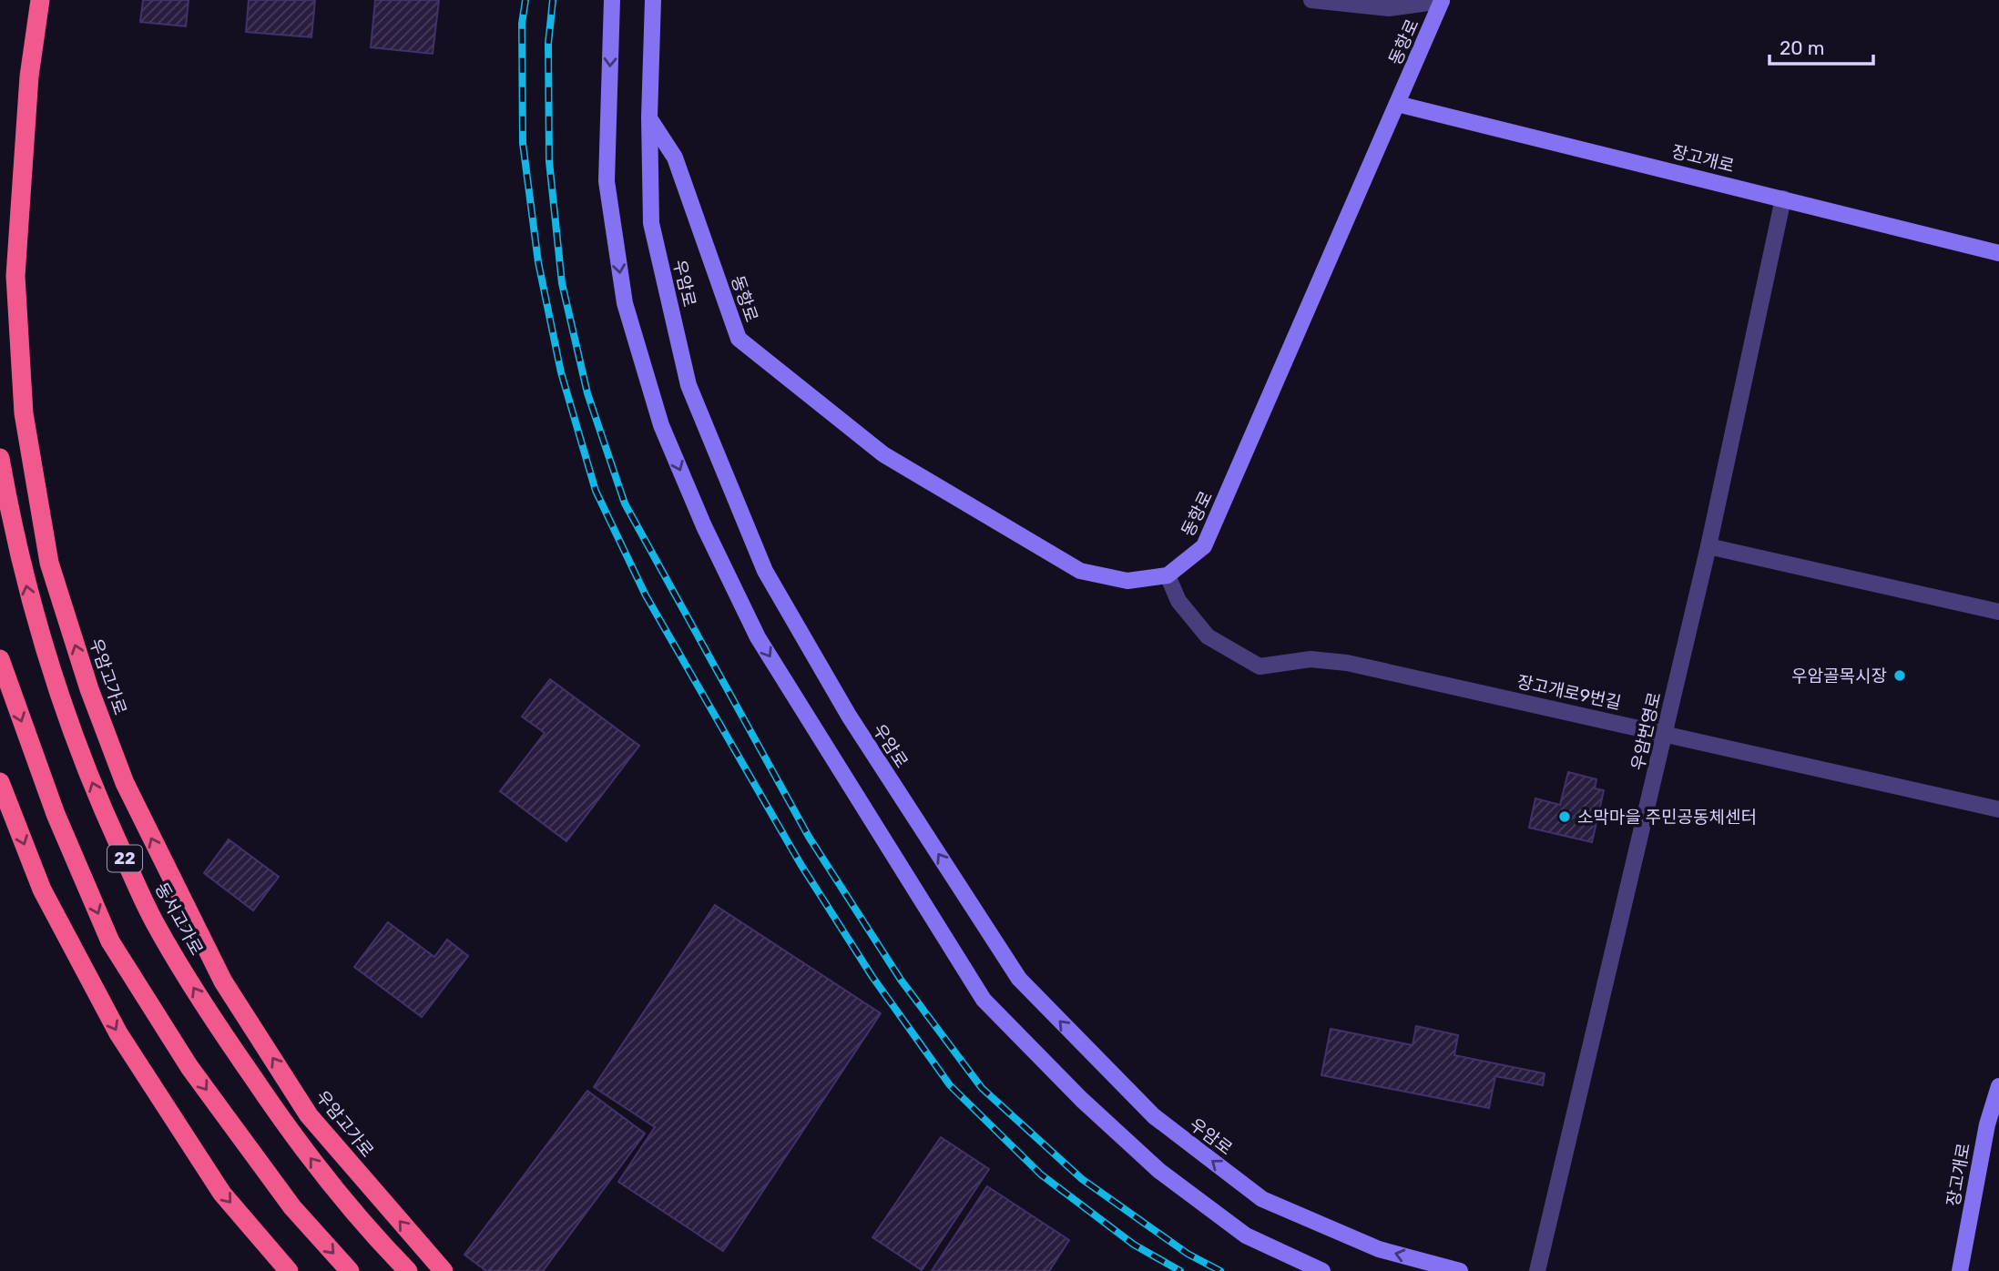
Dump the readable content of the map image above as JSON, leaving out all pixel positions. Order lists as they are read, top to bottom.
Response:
{
  "streets": {
    "highway": ["우암고가로", "22", "동서고가로"],
    "main road": ["동항로", "장고개로", "우암로"],
    "street": ["장고개로9번길", "우암번영로"]
  },
  "crossings": [
    ["동항로", "장고개로"],
    ["동항로", "우암로"],
    ["동항로", "장고개로9번길"],
    ["장고개로", "우암번영로"],
    ["장고개로9번길", "우암번영로"]
  ],
  "places": ["우암골목시장", "소막마을 주민공동체센터"],
  "scale_bar": "20 m"
}
